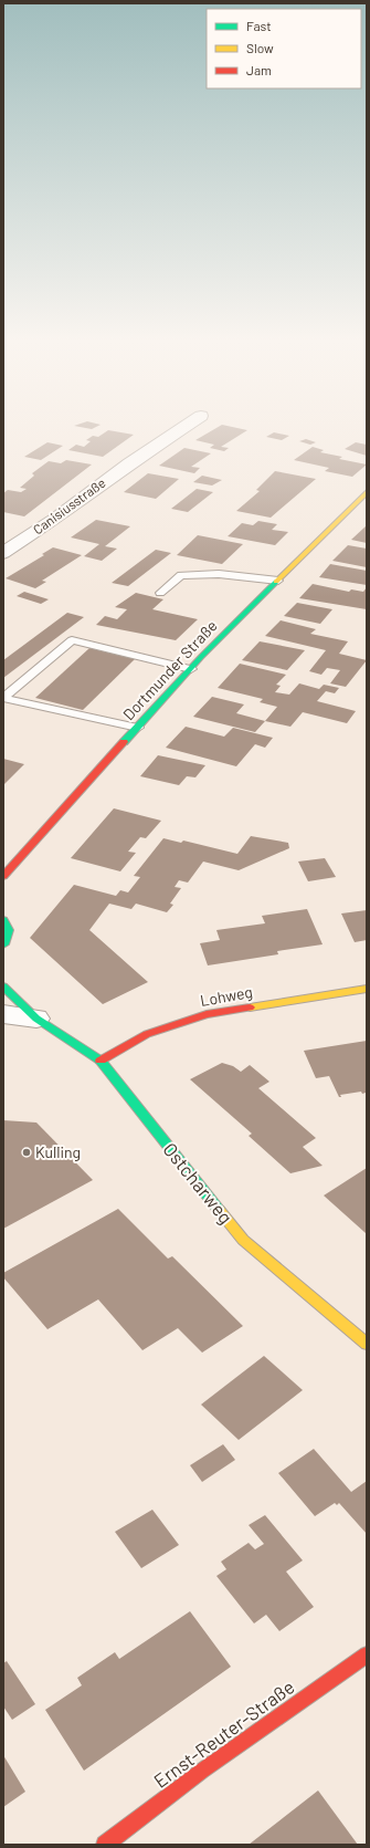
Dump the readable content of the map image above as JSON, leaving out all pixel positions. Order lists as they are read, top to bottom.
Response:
{
  "streets": {
    "main road": [
      "Dortmunder Straße",
      "Lohweg",
      "Ostcharweg",
      "Ernst-Reuter-Straße"
    ],
    "street": ["Canisiusstraße"]
  },
  "crossings": [
    ["Lohweg", "Ostcharweg"]
  ],
  "places": ["Kulling"],
  "legend": ["Fast", "Slow", "Jam"]
}
